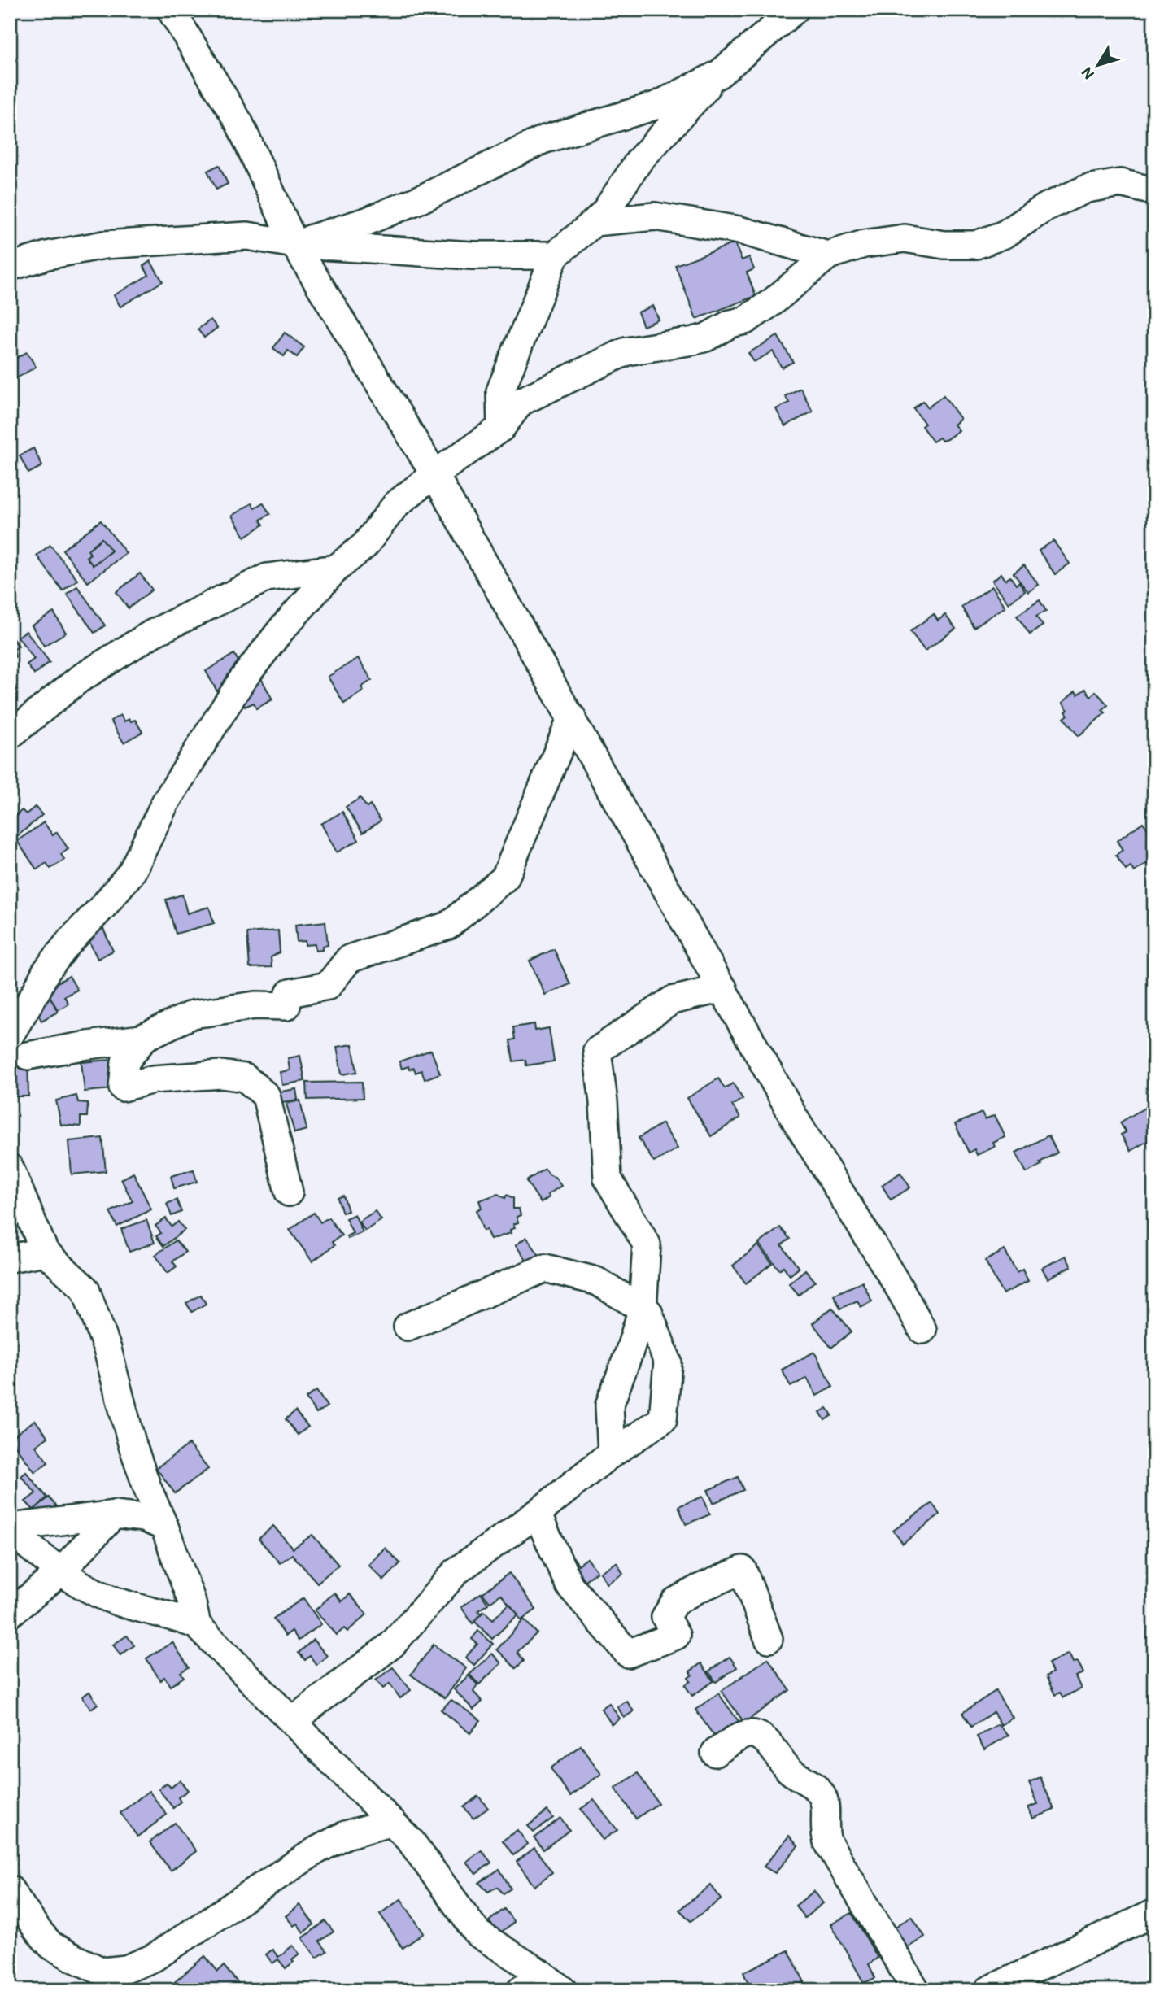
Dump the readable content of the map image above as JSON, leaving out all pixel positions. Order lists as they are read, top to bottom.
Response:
{
  "north": "bottom left"
}
